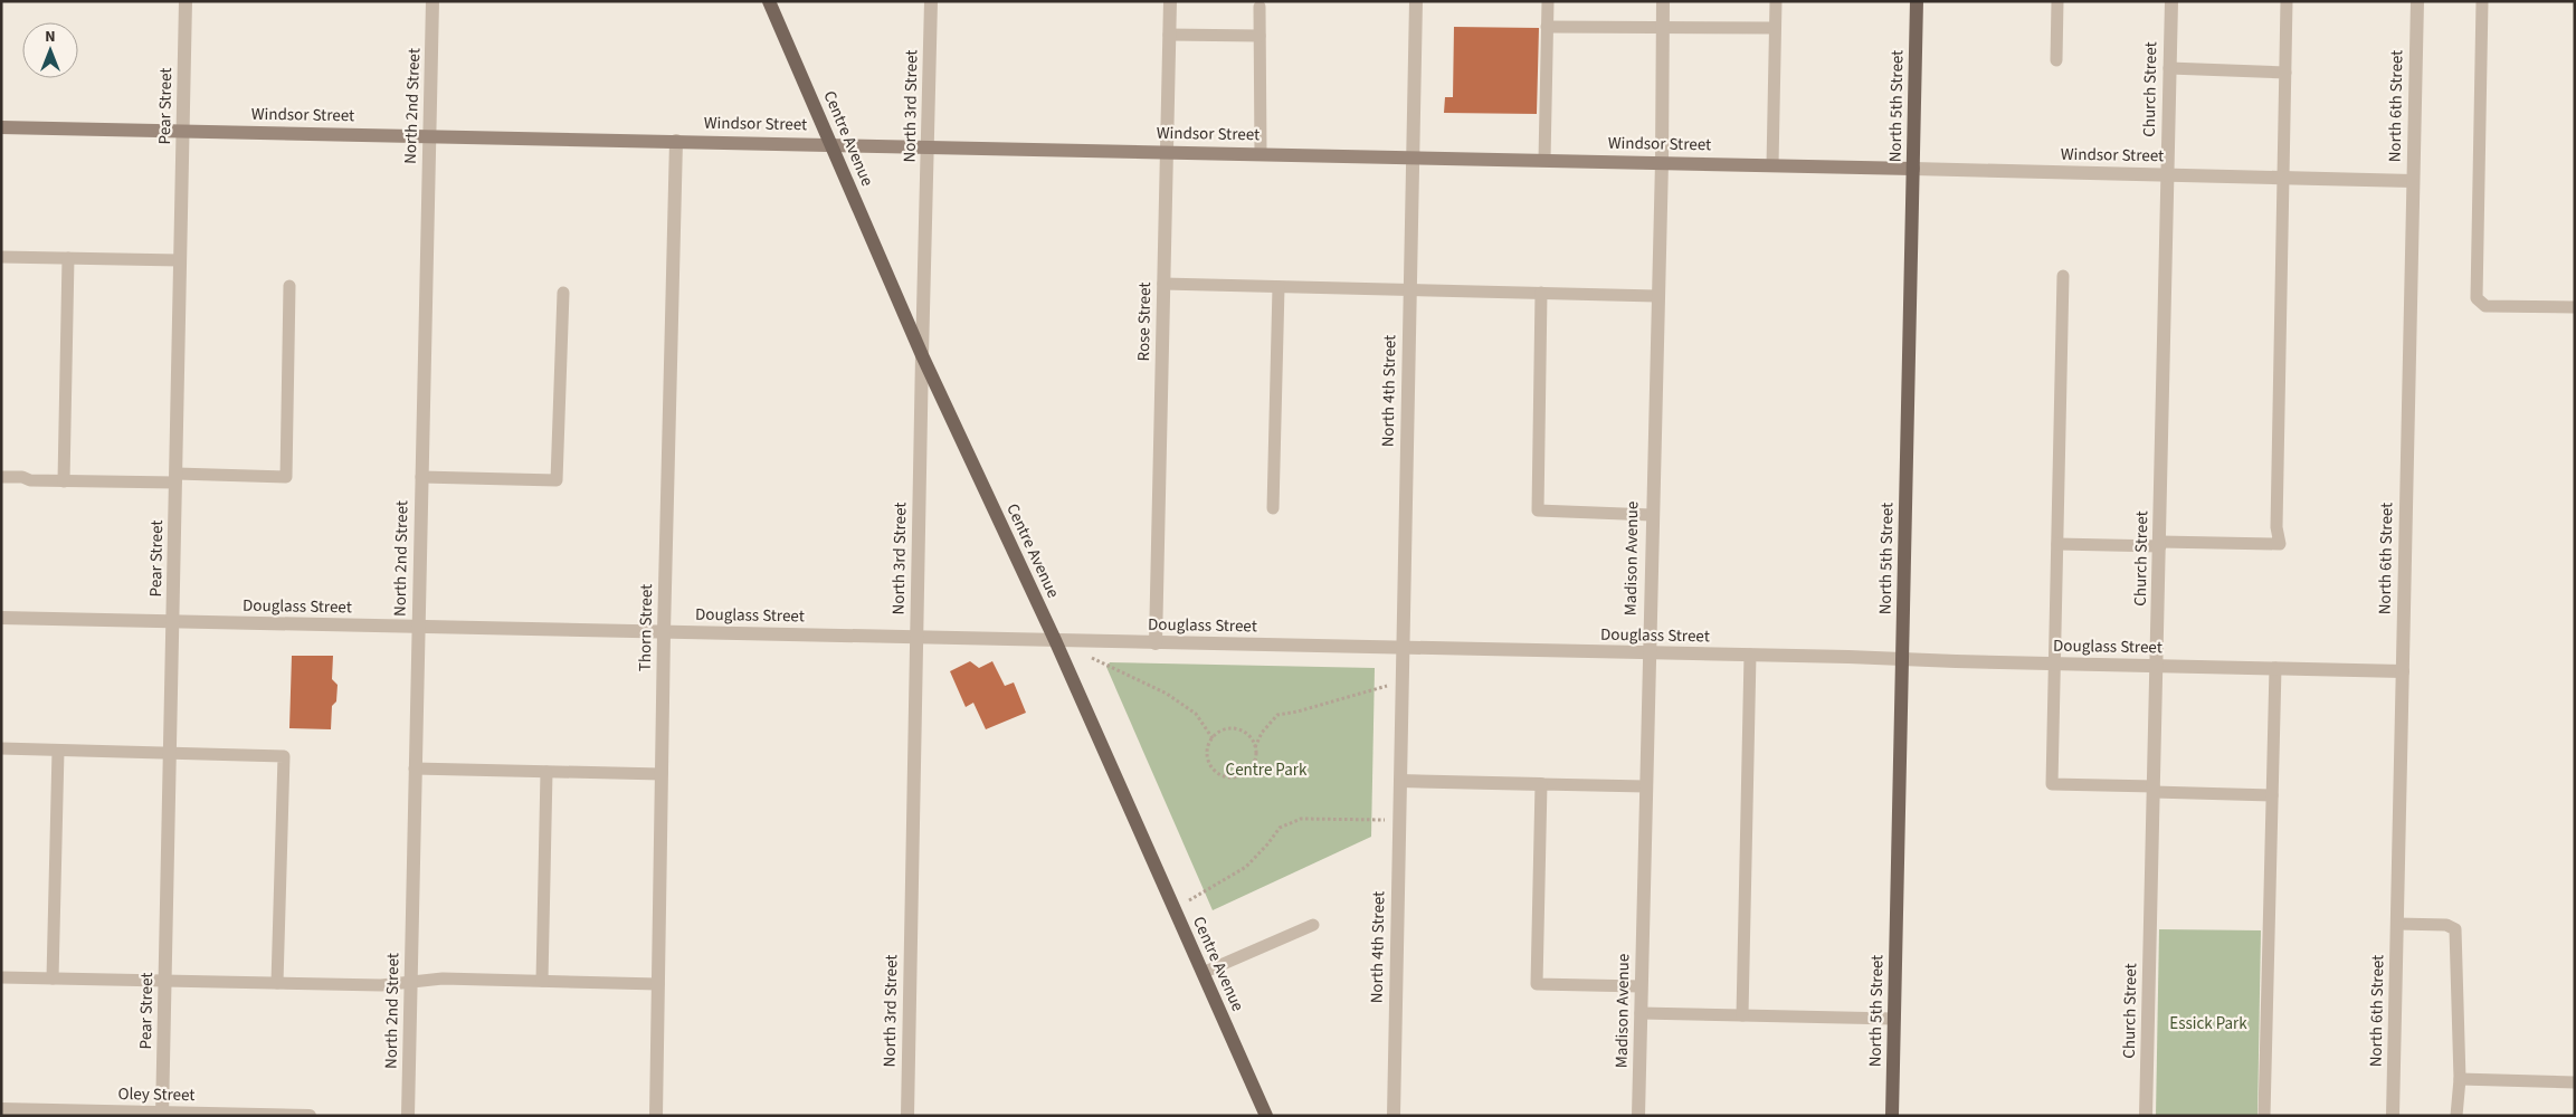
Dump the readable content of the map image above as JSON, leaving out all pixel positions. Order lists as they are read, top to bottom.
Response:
{
  "streets": {
    "main road": ["North 5th Street", "Windsor Street", "Centre Avenue"],
    "street": [
      "Church Street",
      "Pear Street",
      "North 2nd Street",
      "North 3rd Street",
      "North 6th Street",
      "Rose Street",
      "North 4th Street",
      "Madison Avenue",
      "Douglass Street",
      "Thorn Street",
      "Oley Street"
    ]
  },
  "crossings": [
    ["Church Street", "Windsor Street"],
    ["Church Street", "Douglass Street"],
    ["Pear Street", "Windsor Street"],
    ["Pear Street", "Douglass Street"],
    ["Pear Street", "Oley Street"],
    ["North 2nd Street", "Windsor Street"],
    ["North 2nd Street", "Douglass Street"],
    ["North 3rd Street", "Windsor Street"],
    ["North 3rd Street", "Centre Avenue"],
    ["North 3rd Street", "Douglass Street"],
    ["North 5th Street", "Windsor Street"],
    ["North 5th Street", "Douglass Street"],
    ["North 6th Street", "Windsor Street"],
    ["North 6th Street", "Douglass Street"],
    ["Windsor Street", "Centre Avenue"],
    ["Windsor Street", "Rose Street"],
    ["Windsor Street", "North 4th Street"],
    ["Windsor Street", "Madison Avenue"],
    ["Windsor Street", "Thorn Street"],
    ["Centre Avenue", "Douglass Street"],
    ["Rose Street", "Douglass Street"],
    ["North 4th Street", "Douglass Street"],
    ["Madison Avenue", "Douglass Street"],
    ["Douglass Street", "Thorn Street"]
  ],
  "parks": ["Centre Park", "Essick Park"],
  "north": "top"
}
